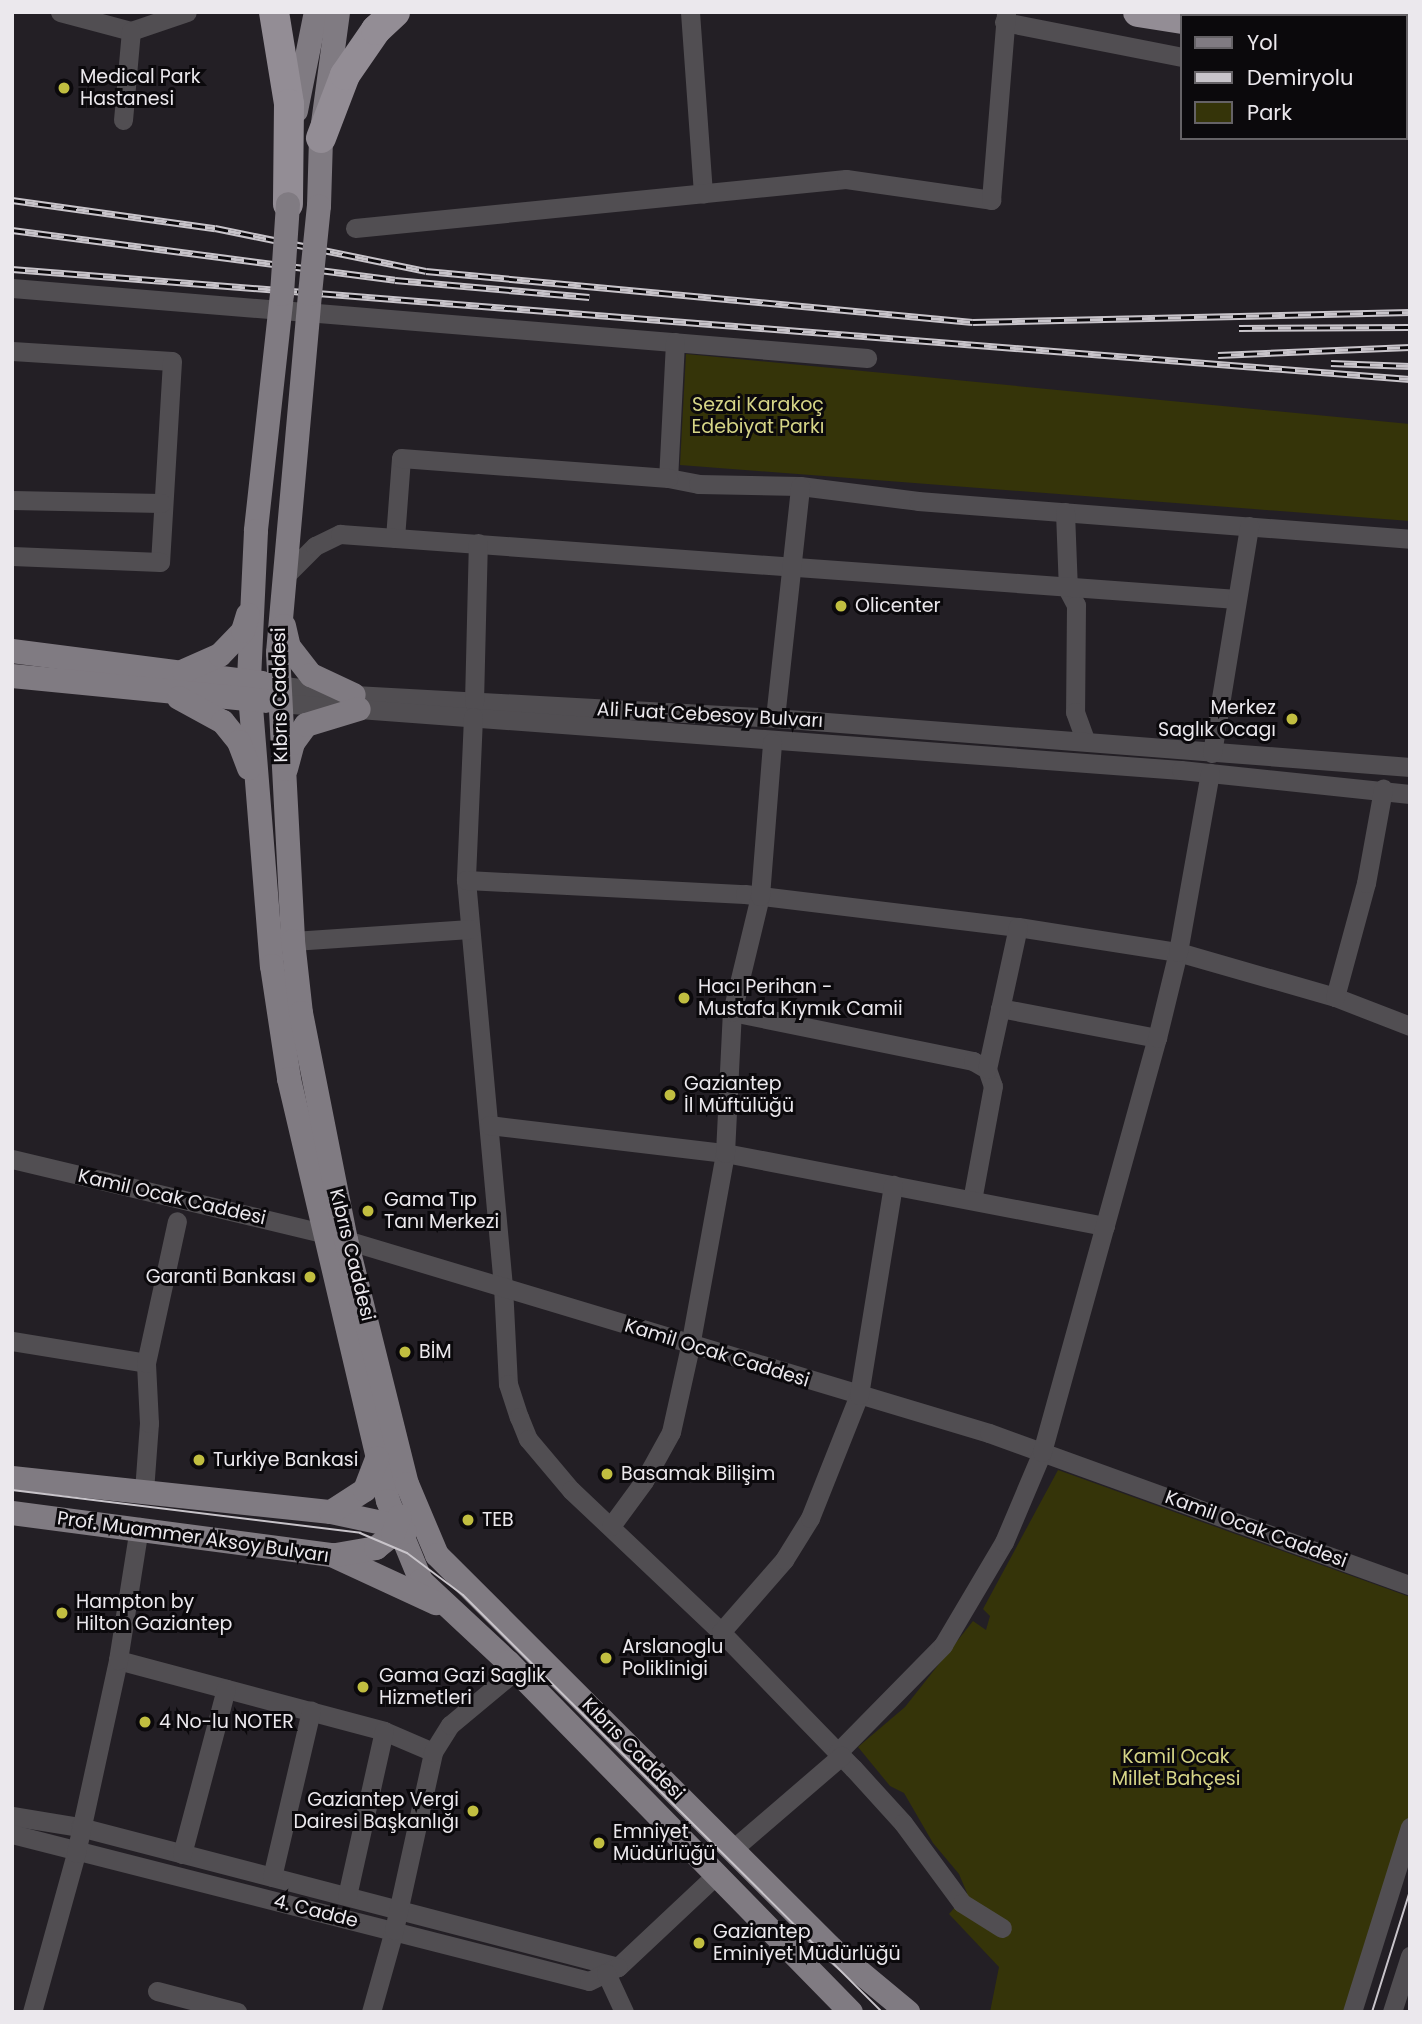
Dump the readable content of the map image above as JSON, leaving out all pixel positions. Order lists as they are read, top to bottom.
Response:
{
  "streets": {
    "main road": ["Kıbrıs Caddesi", "Ali Fuat Cebesoy Bulvarı", "Prof. Muammer Aksoy Bulvarı"],
    "street": ["Kamil Ocak Caddesi", "4. Cadde"]
  },
  "crossings": [
    ["Kıbrıs Caddesi", "Ali Fuat Cebesoy Bulvarı"],
    ["Kıbrıs Caddesi", "Kamil Ocak Caddesi"],
    ["Kıbrıs Caddesi", "Prof. Muammer Aksoy Bulvarı"]
  ],
  "parks": ["Sezai Karakoç Edebiyat Parkı", "Kamil Ocak Millet Bahçesi"],
  "places": [
    "Medical Park Hastanesi",
    "Olicenter",
    "Merkez Saglık Ocagı",
    "Hacı Perihan - Mustafa Kıymık Camii",
    "Gaziantep İl Müftülüğü",
    "Gama Tıp Tanı Merkezi",
    "Garanti Bankası",
    "BİM",
    "Turkiye Bankasi",
    "Basamak Bilişim",
    "TEB",
    "Hampton by Hilton Gaziantep",
    "Arslanoglu Poliklinigi",
    "Gama Gazi Saglık Hizmetleri",
    "4 No-lu NOTER",
    "Gaziantep Vergi Dairesi Başkanlığı",
    "Emniyet Müdürlüğü",
    "Gaziantep Eminiyet Müdürlüğü"
  ],
  "legend": ["Yol", "Demiryolu", "Park"]
}
